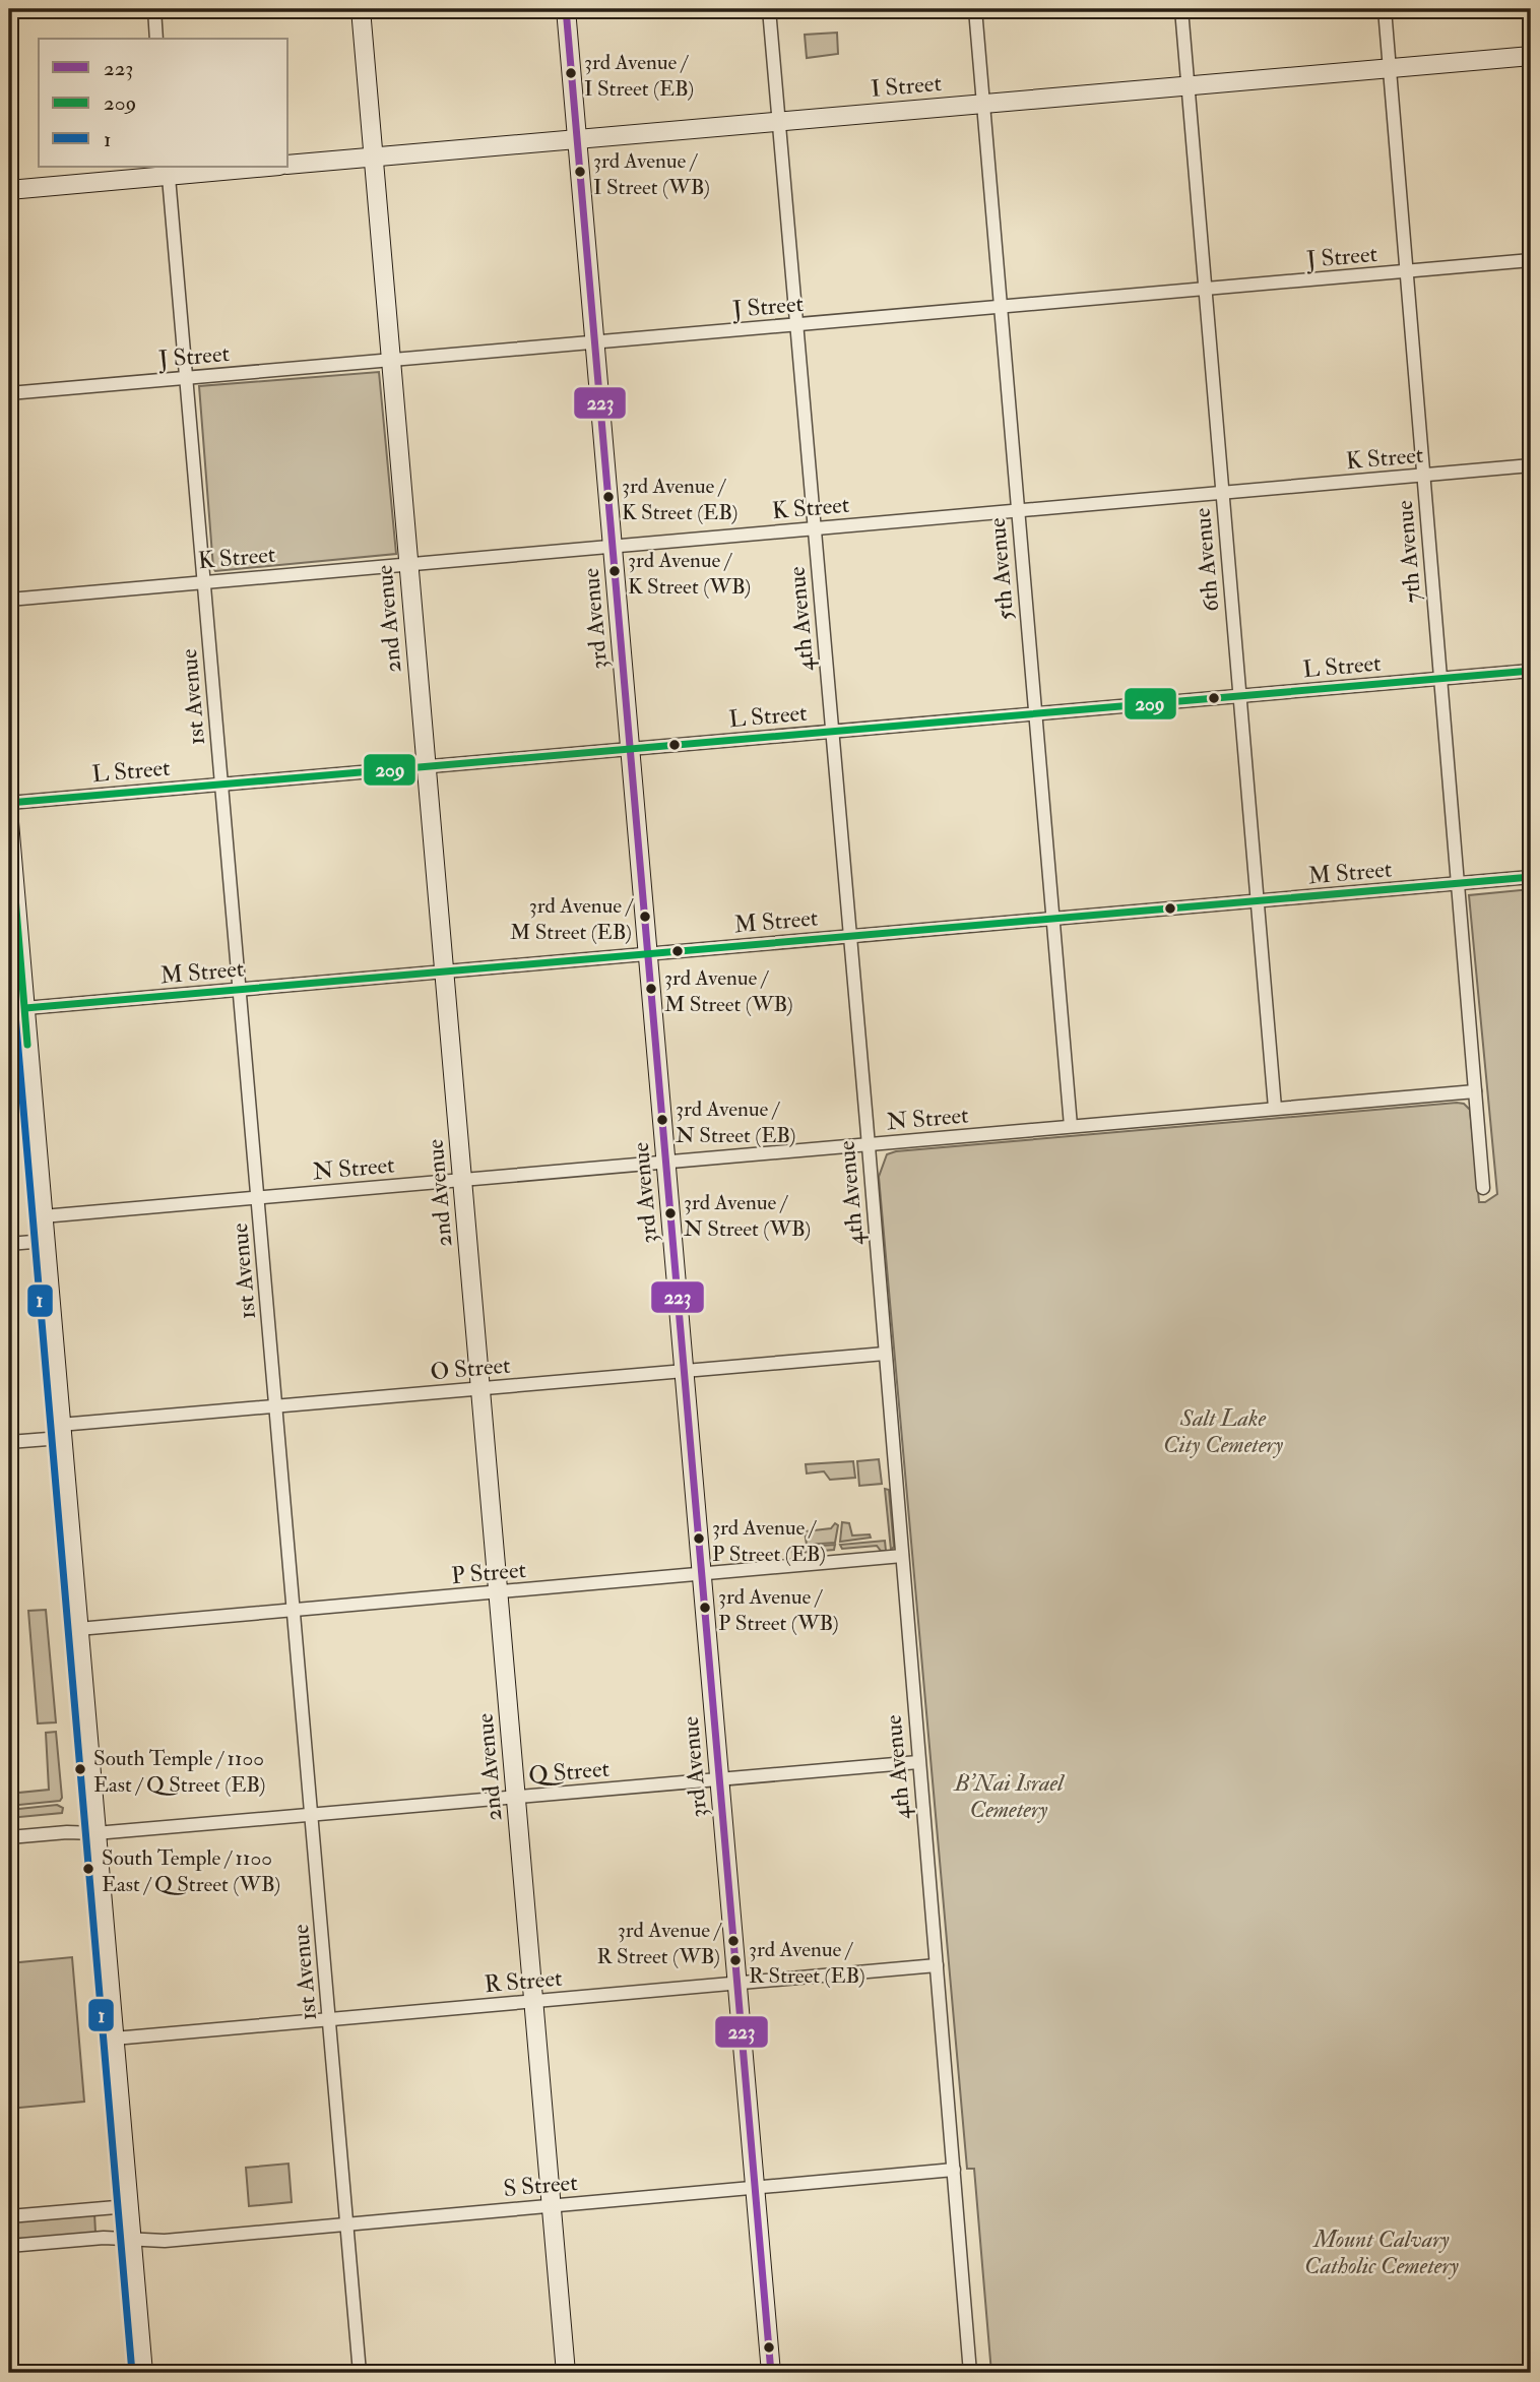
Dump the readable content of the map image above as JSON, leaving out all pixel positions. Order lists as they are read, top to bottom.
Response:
{
  "streets": {
    "street": [
      "I Street",
      "J Street",
      "K Street",
      "7th Avenue",
      "6th Avenue",
      "5th Avenue",
      "2nd Avenue",
      "3rd Avenue",
      "4th Avenue",
      "L Street",
      "1st Avenue",
      "M Street",
      "N Street",
      "O Street",
      "P Street",
      "Q Street",
      "R Street",
      "S Street"
    ]
  },
  "crossings": [
    ["I Street", "7th Avenue"],
    ["I Street", "6th Avenue"],
    ["I Street", "5th Avenue"],
    ["I Street", "2nd Avenue"],
    ["I Street", "3rd Avenue"],
    ["I Street", "4th Avenue"],
    ["J Street", "7th Avenue"],
    ["J Street", "6th Avenue"],
    ["J Street", "5th Avenue"],
    ["J Street", "2nd Avenue"],
    ["J Street", "3rd Avenue"],
    ["J Street", "4th Avenue"],
    ["J Street", "1st Avenue"],
    ["K Street", "7th Avenue"],
    ["K Street", "6th Avenue"],
    ["K Street", "5th Avenue"],
    ["K Street", "2nd Avenue"],
    ["K Street", "3rd Avenue"],
    ["K Street", "4th Avenue"],
    ["K Street", "1st Avenue"],
    ["7th Avenue", "L Street"],
    ["7th Avenue", "M Street"],
    ["7th Avenue", "N Street"],
    ["6th Avenue", "L Street"],
    ["6th Avenue", "M Street"],
    ["6th Avenue", "N Street"],
    ["5th Avenue", "L Street"],
    ["5th Avenue", "M Street"],
    ["5th Avenue", "N Street"],
    ["2nd Avenue", "L Street"],
    ["2nd Avenue", "M Street"],
    ["2nd Avenue", "N Street"],
    ["2nd Avenue", "O Street"],
    ["2nd Avenue", "P Street"],
    ["2nd Avenue", "Q Street"],
    ["2nd Avenue", "R Street"],
    ["2nd Avenue", "S Street"],
    ["3rd Avenue", "L Street"],
    ["3rd Avenue", "M Street"],
    ["3rd Avenue", "N Street"],
    ["3rd Avenue", "O Street"],
    ["3rd Avenue", "P Street"],
    ["3rd Avenue", "Q Street"],
    ["3rd Avenue", "R Street"],
    ["3rd Avenue", "S Street"],
    ["4th Avenue", "L Street"],
    ["4th Avenue", "M Street"],
    ["4th Avenue", "N Street"],
    ["4th Avenue", "O Street"],
    ["4th Avenue", "P Street"],
    ["4th Avenue", "Q Street"],
    ["4th Avenue", "R Street"],
    ["4th Avenue", "S Street"],
    ["L Street", "1st Avenue"],
    ["1st Avenue", "M Street"],
    ["1st Avenue", "N Street"],
    ["1st Avenue", "O Street"],
    ["1st Avenue", "P Street"],
    ["1st Avenue", "Q Street"],
    ["1st Avenue", "R Street"],
    ["1st Avenue", "S Street"]
  ],
  "parks": ["Salt Lake City Cemetery", "B'Nai Israel Cemetery", "Mount Calvary Catholic Cemetery"],
  "places": [
    "3rd Avenue / I Street (EB)",
    "3rd Avenue / I Street (WB)",
    "3rd Avenue / K Street (EB)",
    "3rd Avenue / K Street (WB)",
    "3rd Avenue / M Street (EB)",
    "3rd Avenue / M Street (WB)",
    "3rd Avenue / N Street (EB)",
    "3rd Avenue / N Street (WB)",
    "3rd Avenue / P Street (EB)",
    "3rd Avenue / P Street (WB)",
    "South Temple / 1100 East / Q Street (EB)",
    "South Temple / 1100 East / Q Street (WB)",
    "3rd Avenue / R Street (WB)",
    "3rd Avenue / R Street (EB)"
  ],
  "lines": ["transit line 223", "transit line 209", "transit line 1"],
  "legend": ["223", "209", "1"]
}
